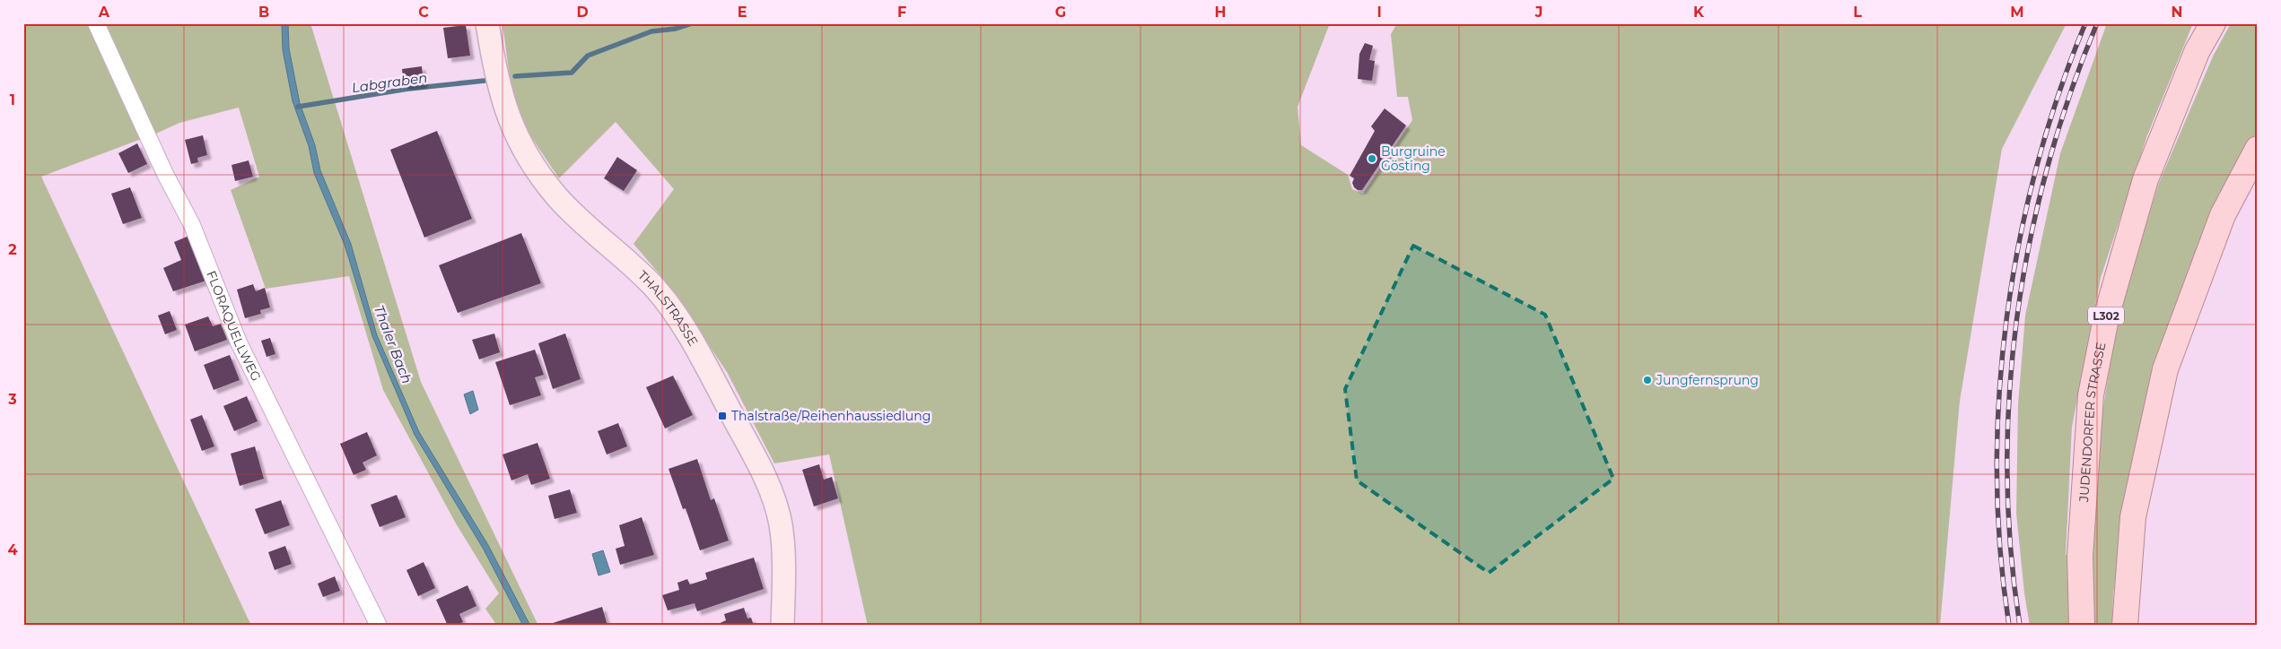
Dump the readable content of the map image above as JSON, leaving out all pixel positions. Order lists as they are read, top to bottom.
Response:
{
  "streets": {
    "main road": ["THALSTRASSE", "L302", "JUDENDORFER STRASSE"],
    "street": ["FLORAQUELLWEG"]
  },
  "water": ["Labgraben", "Thaler Bach"],
  "places": {
    "other": ["Burgruine Gösting", "Jungfernsprung"],
    "transit": ["Thalstraße/Reihenhaussiedlung"]
  },
  "grid": {
    "columns": [
      "A",
      "B",
      "C",
      "D",
      "E",
      "F",
      "G",
      "H",
      "I",
      "J",
      "K",
      "L",
      "M",
      "N"
    ],
    "rows": [
      "1",
      "2",
      "3",
      "4"
    ]
  }
}
